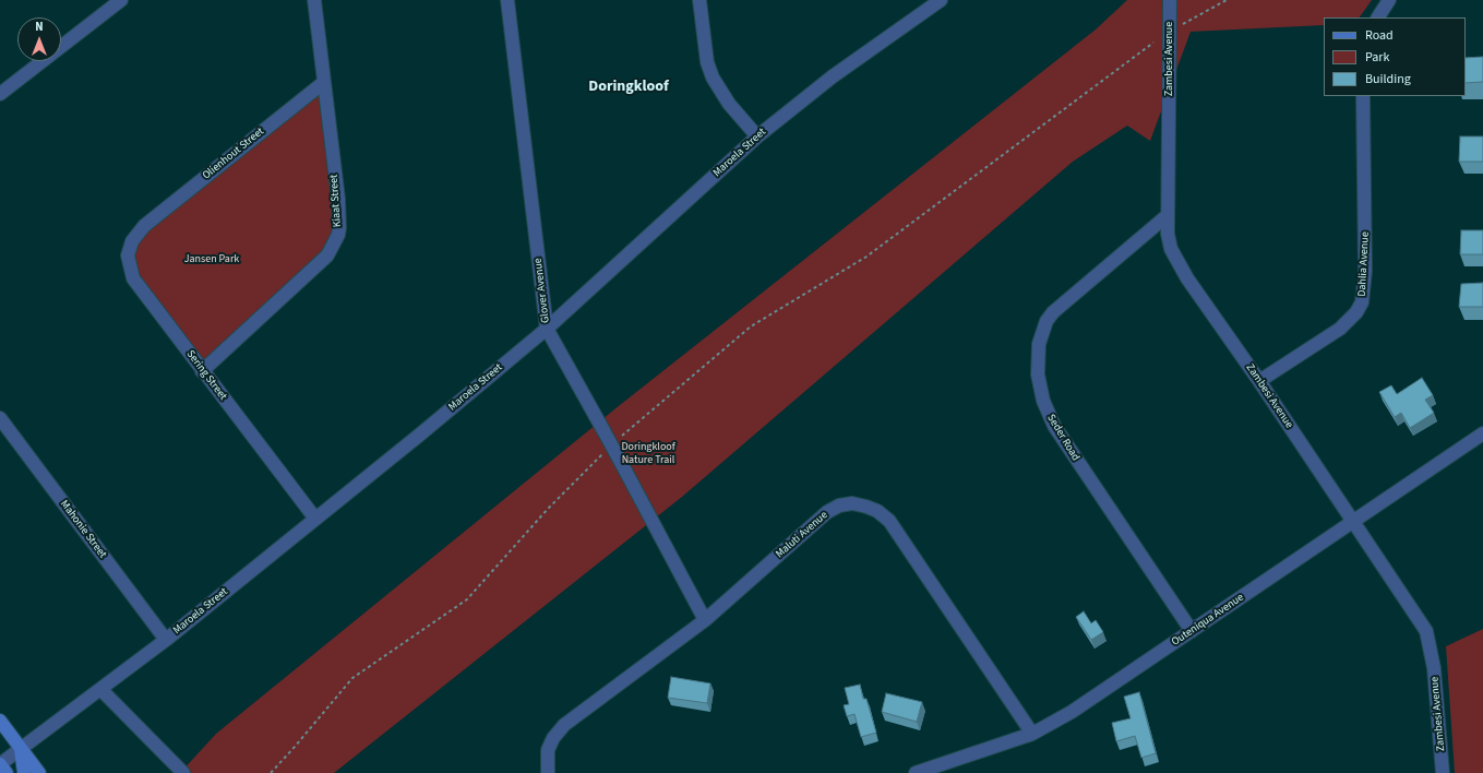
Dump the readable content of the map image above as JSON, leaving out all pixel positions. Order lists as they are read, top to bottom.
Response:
{
  "streets": {
    "street": [
      "Zambesi Avenue",
      "Maroela Street",
      "Olienhout Street",
      "Kiaat Street",
      "Dahlia Avenue",
      "Glover Avenue",
      "Sering Street",
      "Seder Road",
      "Mahonie Street",
      "Maluti Avenue",
      "Outeniqua Avenue"
    ]
  },
  "crossings": [
    ["Zambesi Avenue", "Dahlia Avenue"],
    ["Zambesi Avenue", "Seder Road"],
    ["Zambesi Avenue", "Outeniqua Avenue"],
    ["Maroela Street", "Glover Avenue"],
    ["Maroela Street", "Sering Street"],
    ["Maroela Street", "Mahonie Street"],
    ["Olienhout Street", "Kiaat Street"],
    ["Olienhout Street", "Sering Street"],
    ["Kiaat Street", "Sering Street"],
    ["Glover Avenue", "Maluti Avenue"],
    ["Seder Road", "Outeniqua Avenue"],
    ["Maluti Avenue", "Outeniqua Avenue"]
  ],
  "districts": ["Doringkloof"],
  "parks": ["Jansen Park", "Doringkloof Nature Trail"],
  "legend": ["Road", "Park", "Building"],
  "north": "top"
}
